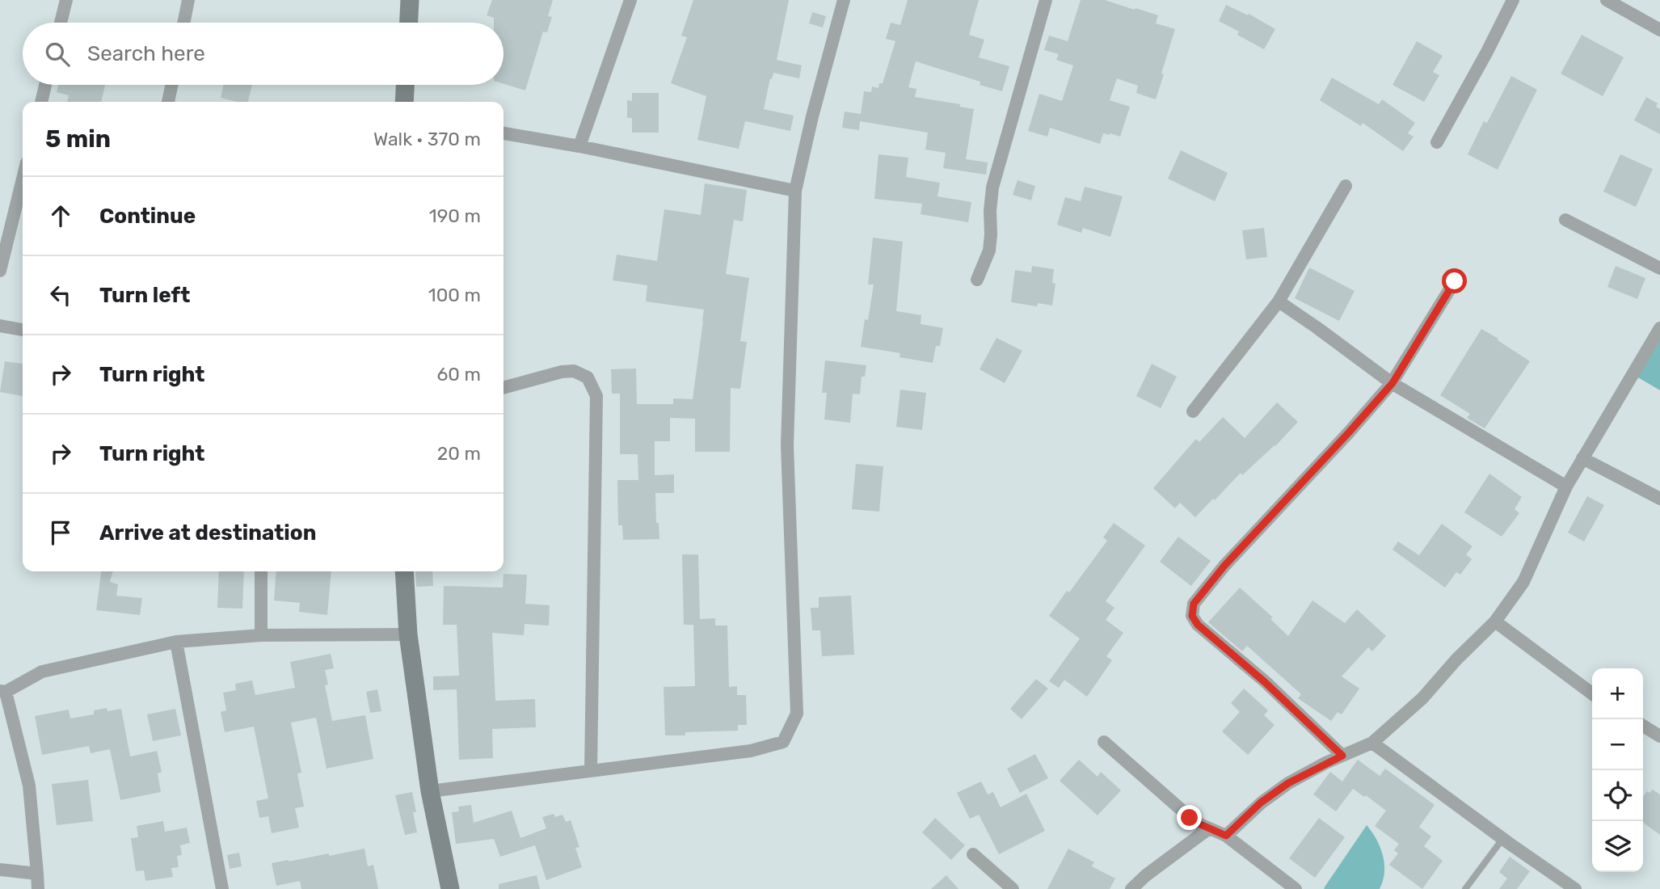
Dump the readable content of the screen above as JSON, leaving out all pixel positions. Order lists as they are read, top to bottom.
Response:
{
  "page": {
    "search": "Search here",
    "heading": ["5 min", "Walk · 370 m"],
    "list": [
      ["Continue", "190 m"],
      ["Turn left", "100 m"],
      ["Turn right", "60 m"],
      ["Turn right", "20 m"],
      "Arrive at destination"
    ],
    "map_buttons": ["+", "−"]
  }
}
